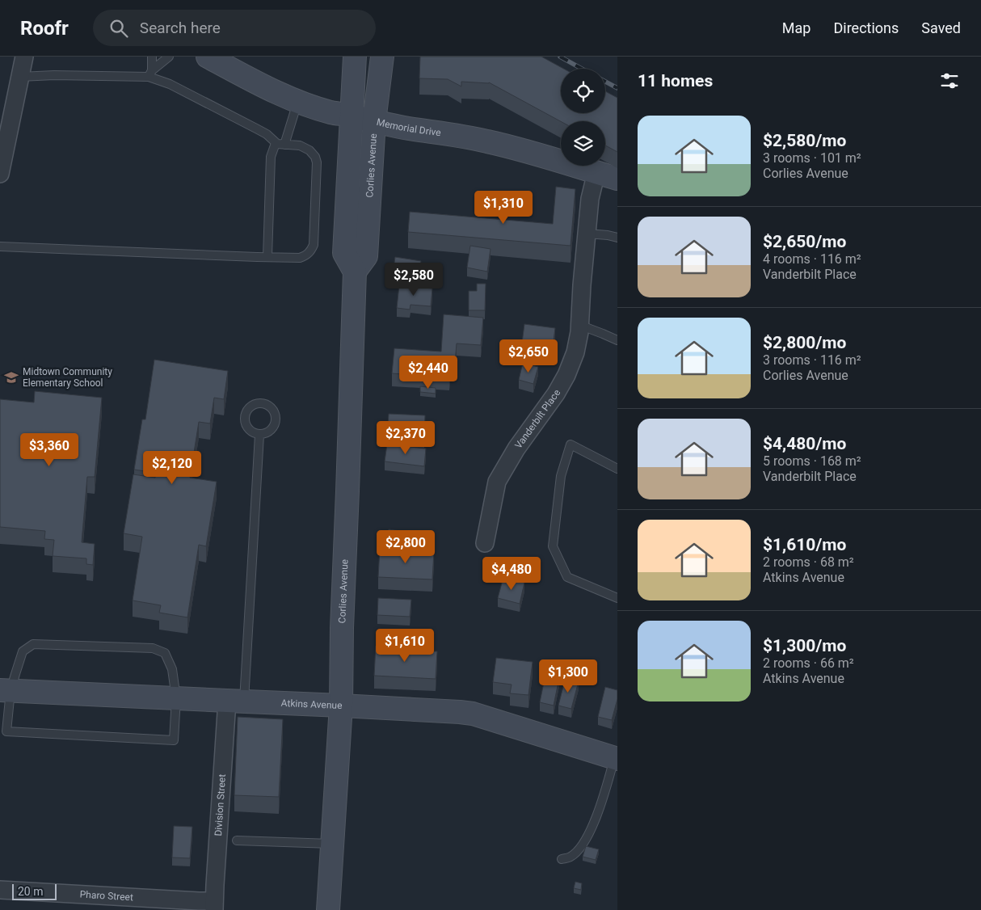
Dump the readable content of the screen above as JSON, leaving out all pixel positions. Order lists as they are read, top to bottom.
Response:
{
  "streets": {
    "main road": ["Memorial Drive", "Corlies Avenue", "Atkins Avenue"],
    "street": ["Vanderbilt Place", "Division Street", "Pharo Street"]
  },
  "crossings": [
    ["Memorial Drive", "Corlies Avenue"],
    ["Memorial Drive", "Vanderbilt Place"],
    ["Corlies Avenue", "Atkins Avenue"],
    ["Atkins Avenue", "Division Street"],
    ["Division Street", "Pharo Street"]
  ],
  "places": {
    "school or university": ["Midtown Community Elementary School"]
  },
  "scale_bar": "20 m",
  "page": {
    "header": "Roofr",
    "search": "Search here",
    "nav": ["Map", "Directions", "Saved"],
    "heading": "11 homes",
    "list": [
      {
        "name": "$2,580/mo",
        "note": "3 rooms · 101 m² · Corlies Avenue"
      },
      {
        "name": "$2,650/mo",
        "note": "4 rooms · 116 m² · Vanderbilt Place"
      },
      {
        "name": "$2,800/mo",
        "note": "3 rooms · 116 m² · Corlies Avenue"
      },
      {
        "name": "$4,480/mo",
        "note": "5 rooms · 168 m² · Vanderbilt Place"
      },
      {
        "name": "$1,610/mo",
        "note": "2 rooms · 68 m² · Atkins Avenue"
      },
      {
        "name": "$1,300/mo",
        "note": "2 rooms · 66 m² · Atkins Avenue"
      }
    ],
    "price": [
      "$1,310",
      "$2,580",
      "$2,650",
      "$2,440",
      "$2,370",
      "$3,360",
      "$2,120",
      "$2,800",
      "$4,480",
      "$1,610",
      "$1,300"
    ],
    "scale": "20 m"
  }
}
